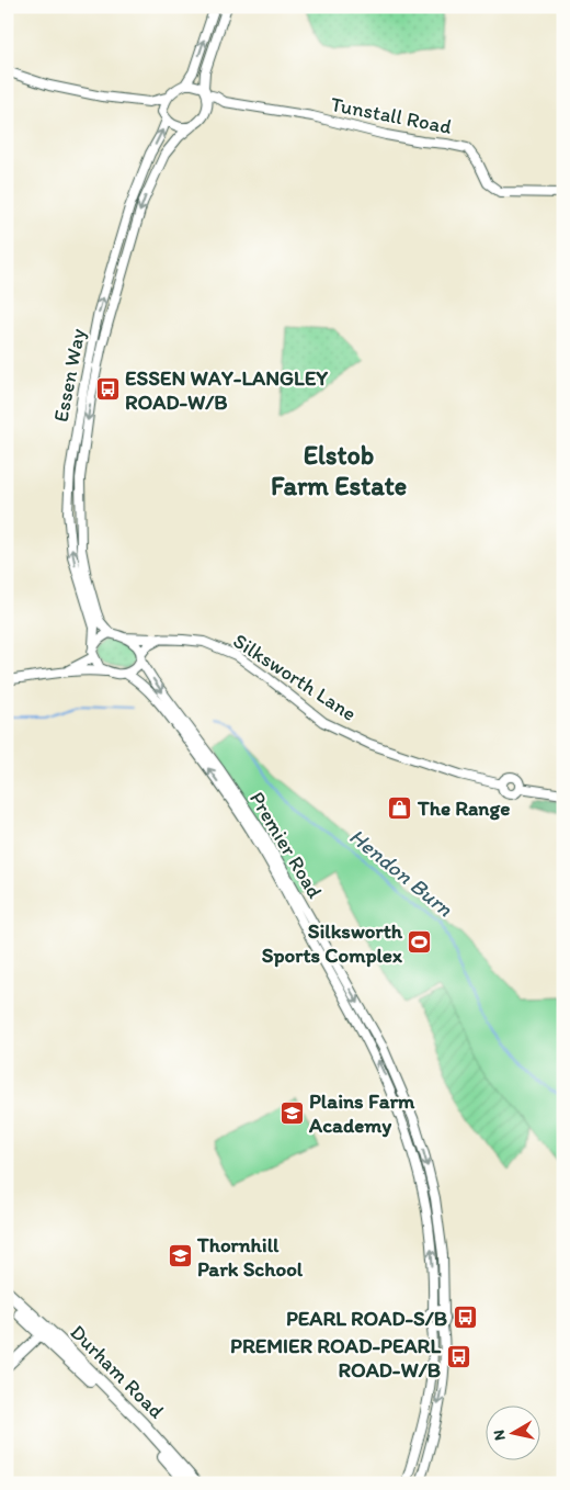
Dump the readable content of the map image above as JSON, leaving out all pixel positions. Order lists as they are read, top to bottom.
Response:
{
  "streets": {
    "highway": ["Durham Road"],
    "main road": [
      "Tunstall Road",
      "Essen Way",
      "Silksworth Lane",
      "Premier Road"
    ]
  },
  "crossings": [
    ["Tunstall Road", "Essen Way"],
    ["Essen Way", "Silksworth Lane"],
    ["Essen Way", "Premier Road"],
    ["Silksworth Lane", "Premier Road"]
  ],
  "districts": ["Elstob Farm Estate"],
  "water": ["Hendon Burn"],
  "places": {
    "bus stop": ["ESSEN WAY-LANGLEY ROAD-W/B", "PEARL ROAD-S/B", "PREMIER ROAD-PEARL ROAD-W/B"],
    "shop": ["The Range"],
    "sports": ["Silksworth Sports Complex"],
    "school or university": ["Plains Farm Academy", "Thornhill Park School"]
  },
  "north": "left"
}
